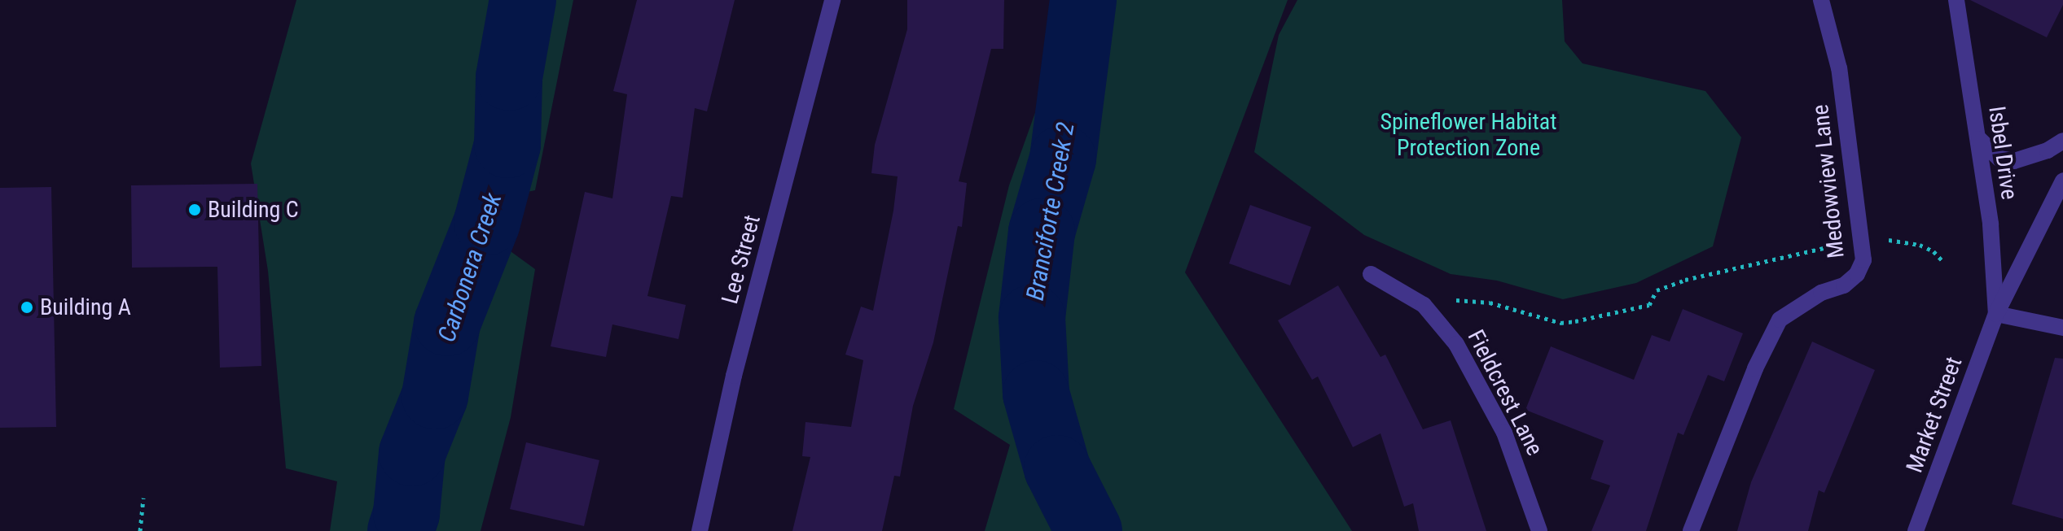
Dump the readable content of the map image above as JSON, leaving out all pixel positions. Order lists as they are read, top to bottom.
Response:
{
  "streets": {
    "street": [
      "Isbel Drive",
      "Medowview Lane",
      "Lee Street",
      "Fieldcrest Lane",
      "Market Street"
    ]
  },
  "crossings": [
    ["Isbel Drive", "Market Street"]
  ],
  "water": ["Branciforte Creek 2", "Carbonera Creek"],
  "parks": ["Spineflower Habitat Protection Zone"],
  "places": ["Building C", "Building A"]
}
